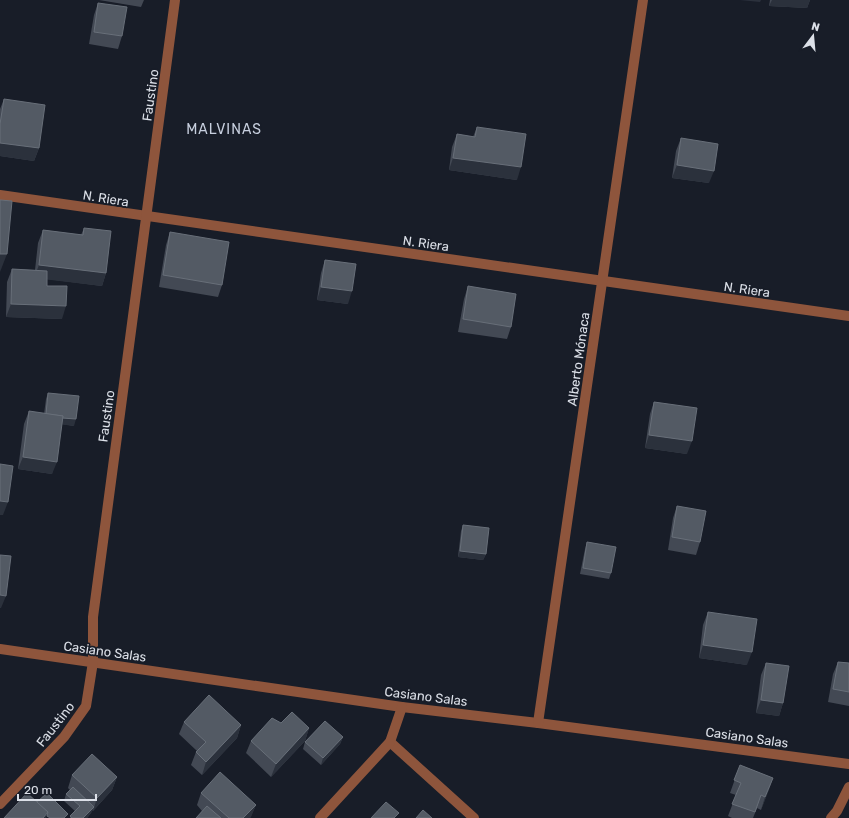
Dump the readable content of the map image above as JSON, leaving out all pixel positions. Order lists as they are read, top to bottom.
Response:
{
  "streets": {
    "street": [
      "Faustino",
      "N. Riera",
      "Alberto Mónaca",
      "Casiano Salas"
    ]
  },
  "crossings": [
    ["Faustino", "N. Riera"],
    ["Faustino", "Casiano Salas"],
    ["N. Riera", "Alberto Mónaca"],
    ["Alberto Mónaca", "Casiano Salas"]
  ],
  "districts": ["MALVINAS"],
  "scale_bar": "20 m",
  "north": "top"
}
